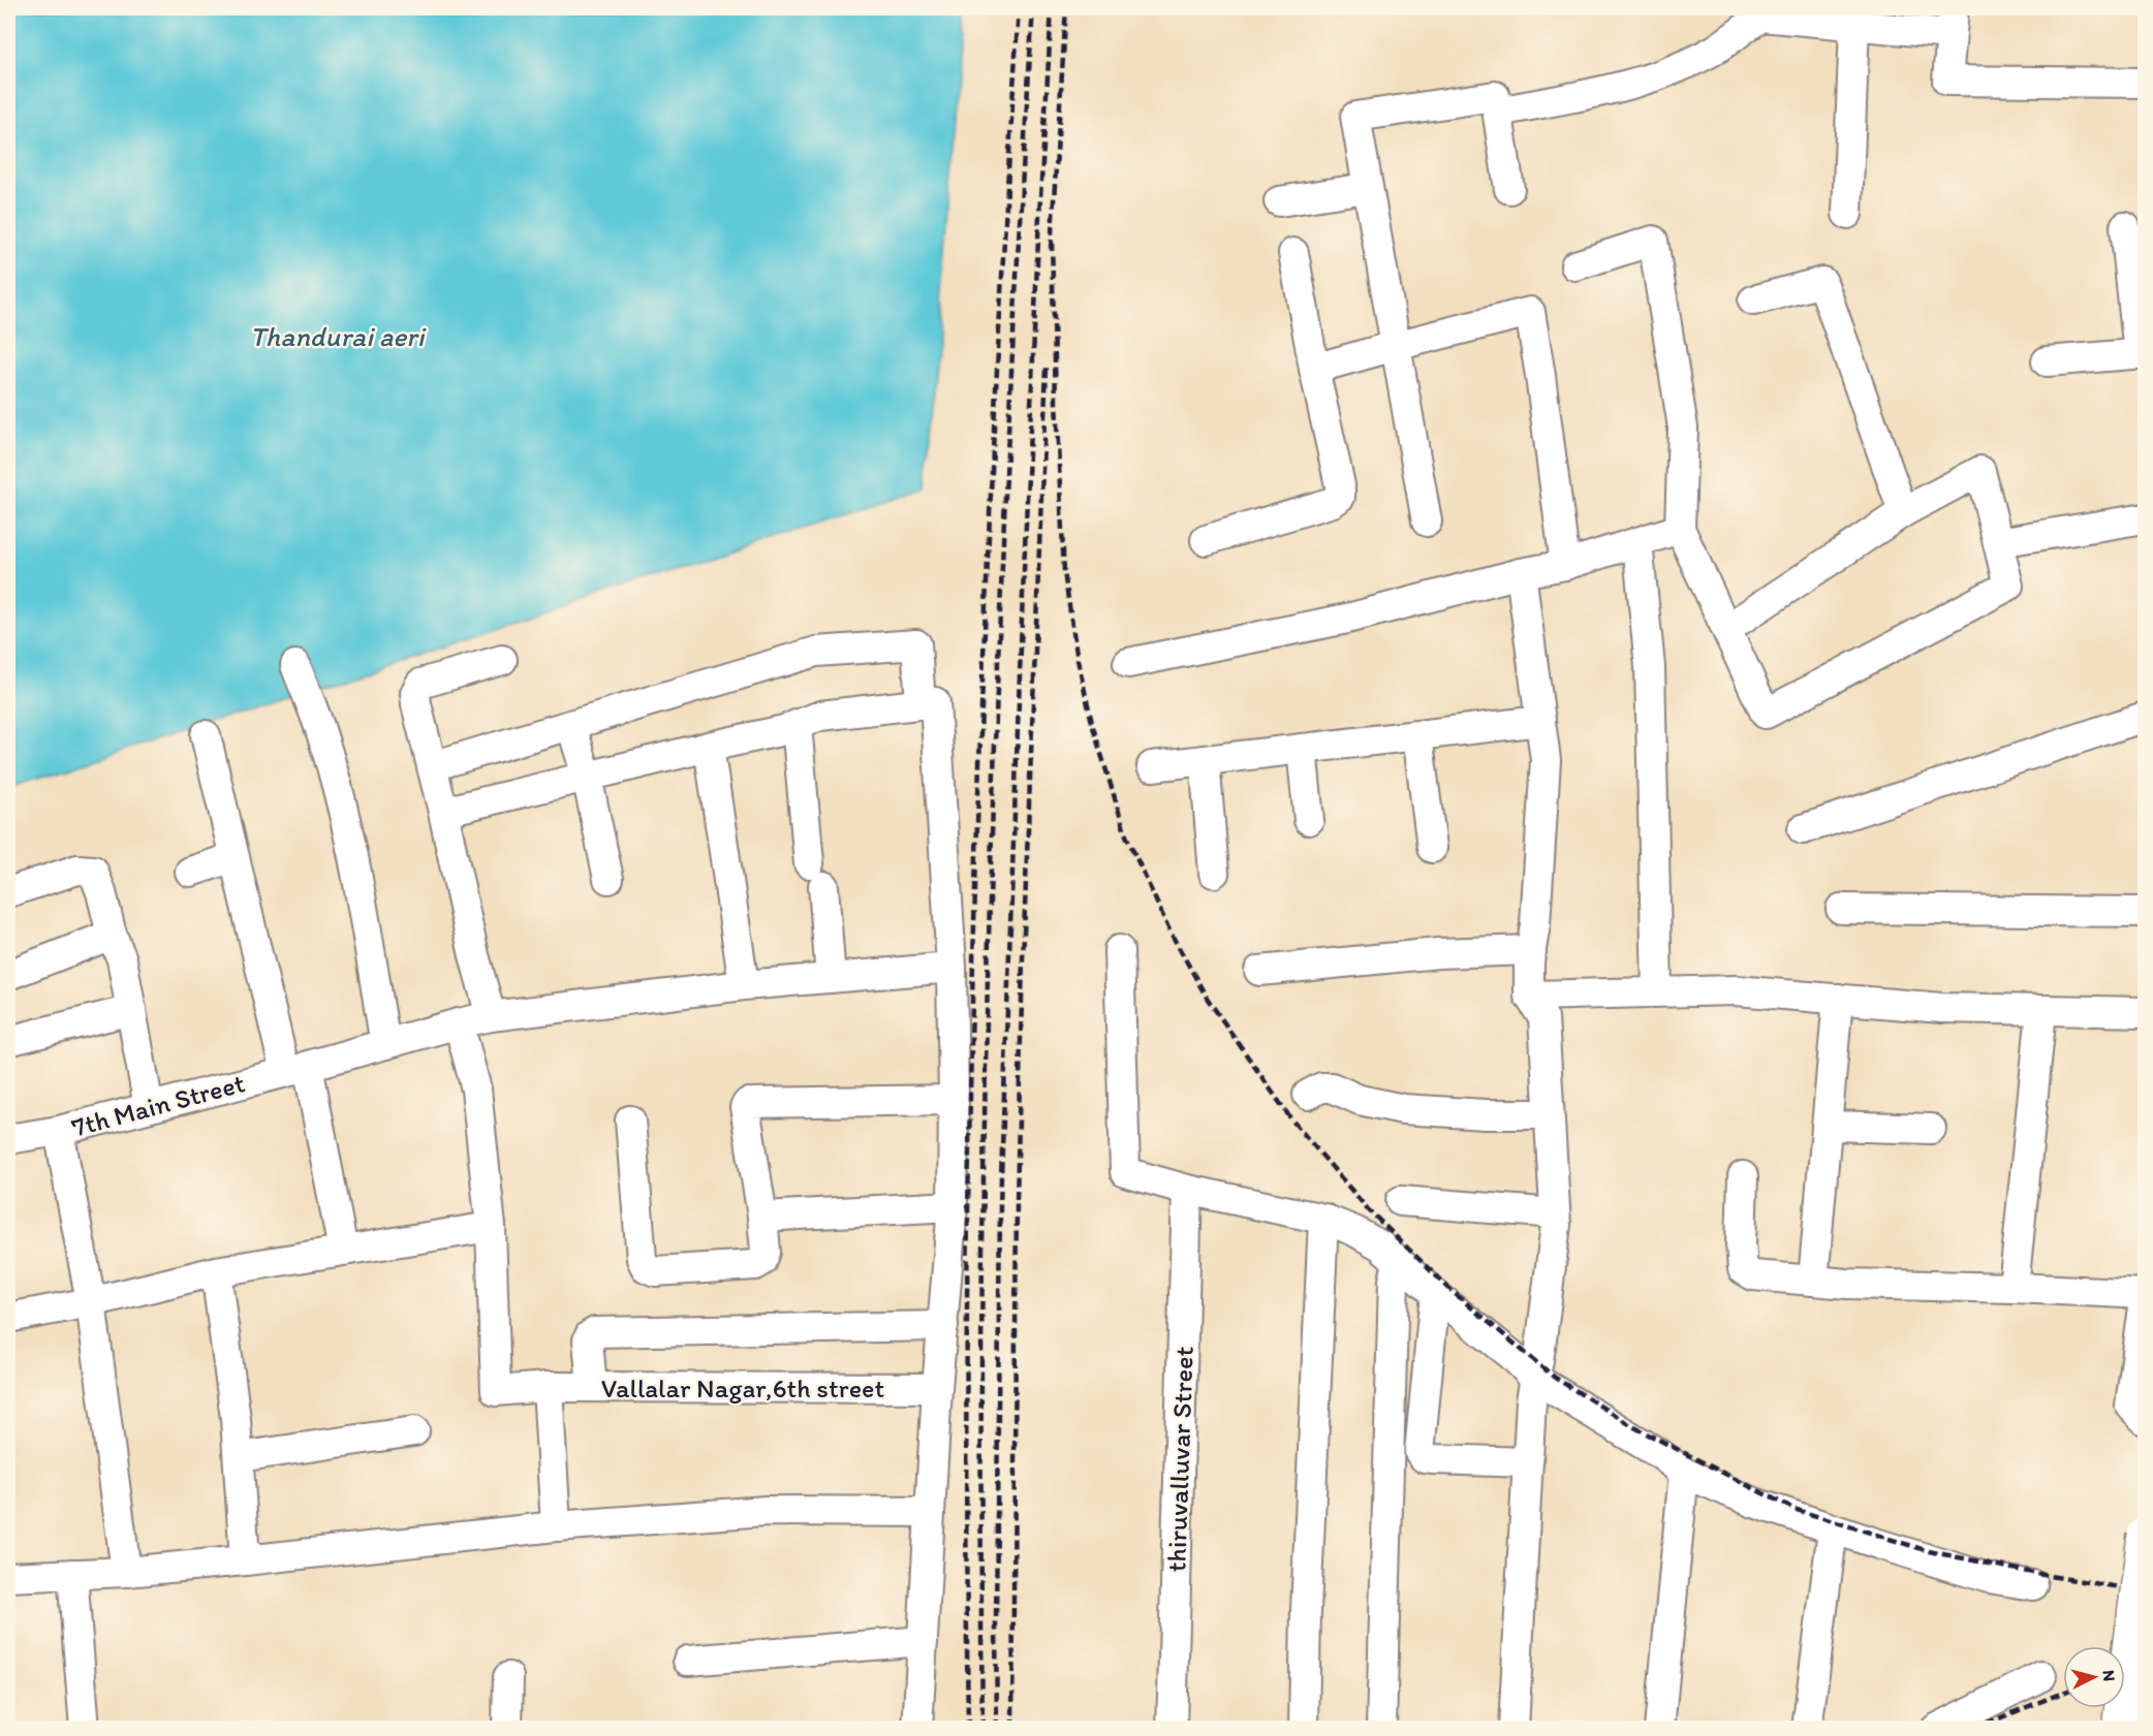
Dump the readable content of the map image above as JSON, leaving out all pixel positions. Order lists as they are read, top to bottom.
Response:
{
  "streets": {
    "street": ["7th Main Street", "Vallalar Nagar,6th street", "thiruvalluvar Street"]
  },
  "water": ["Thandurai aeri"],
  "north": "right"
}
